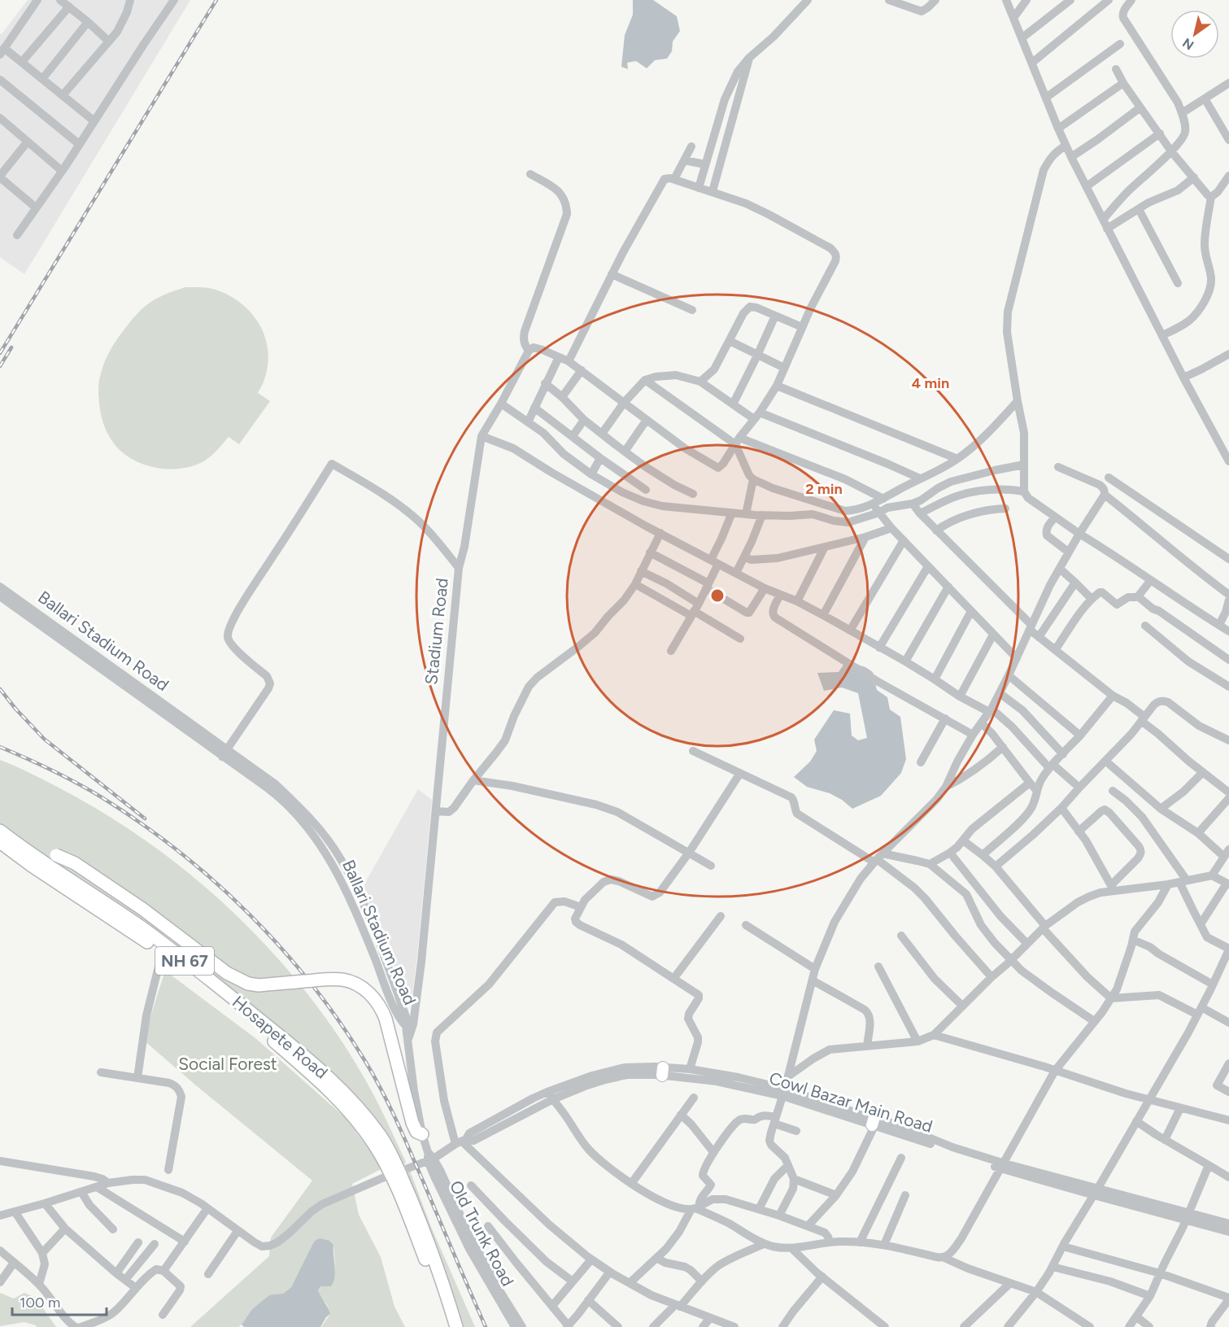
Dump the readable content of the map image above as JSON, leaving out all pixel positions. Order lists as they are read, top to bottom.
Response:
{
  "streets": {
    "highway": ["NH 67", "Hosapete Road"],
    "street": [
      "Stadium Road",
      "Ballari Stadium Road",
      "Cowl Bazar Main Road",
      "Old Trunk Road"
    ]
  },
  "crossings": [
    ["Stadium Road", "Ballari Stadium Road"],
    ["Hosapete Road", "Cowl Bazar Main Road"],
    ["Cowl Bazar Main Road", "Old Trunk Road"]
  ],
  "parks": ["Social Forest"],
  "scale_bar": "100 m",
  "north": "bottom left",
  "rings": ["4 min", "2 min"]
}
